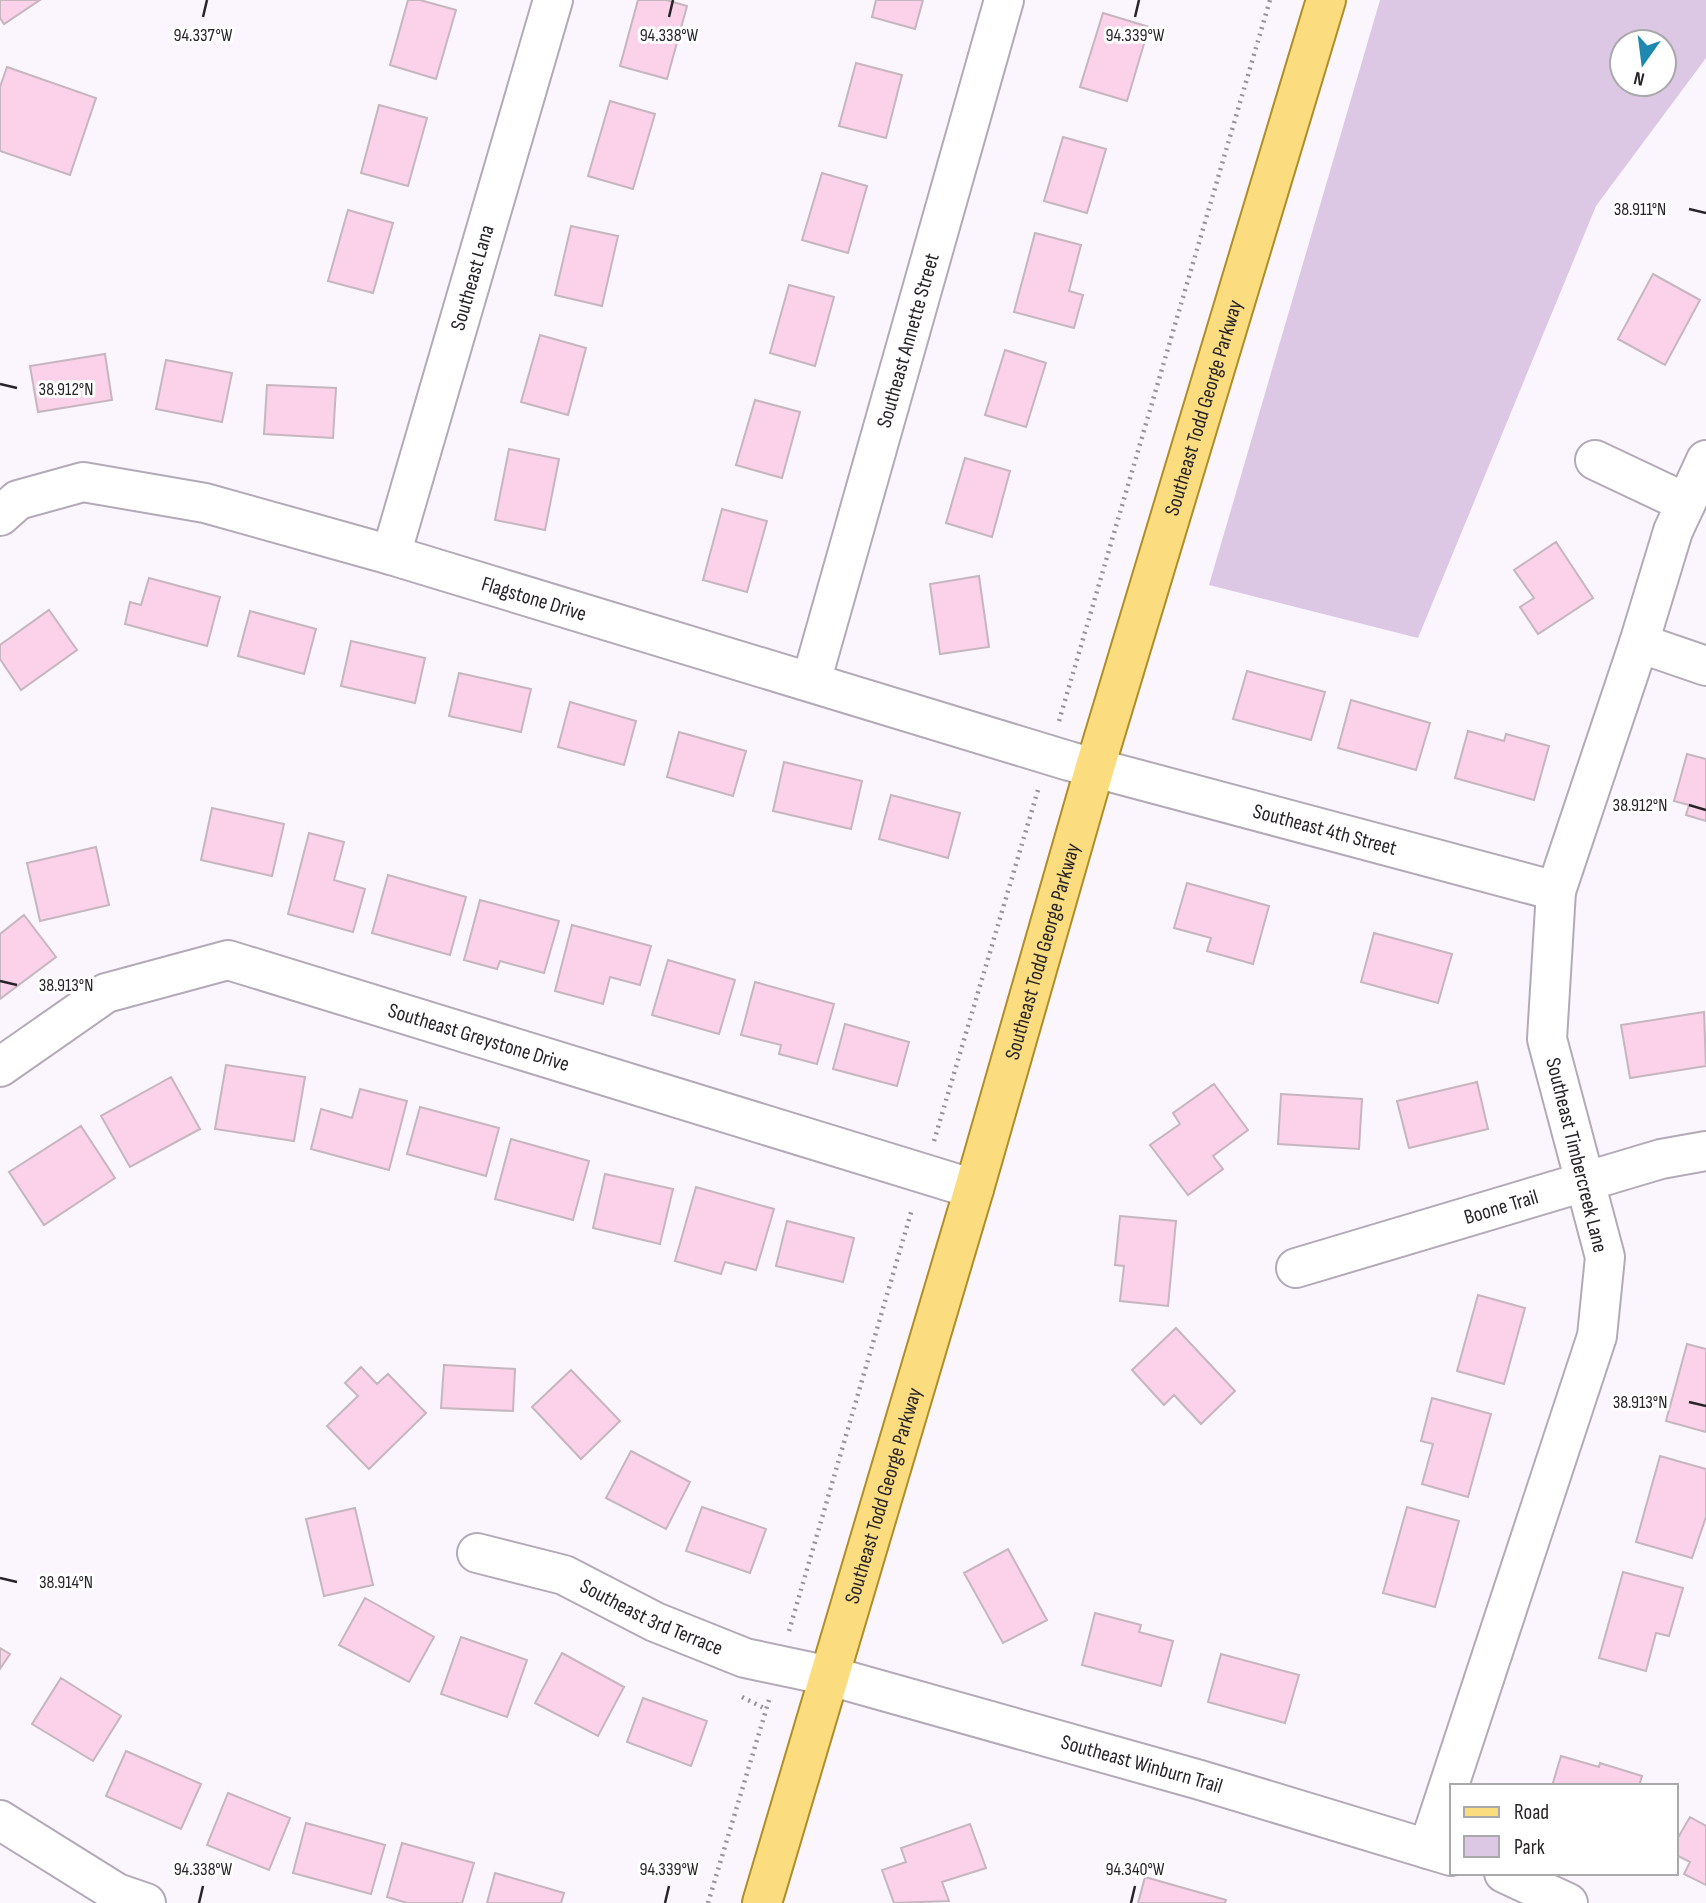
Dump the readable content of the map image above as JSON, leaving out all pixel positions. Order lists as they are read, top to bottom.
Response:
{
  "streets": {
    "main road": ["Southeast Todd George Parkway"],
    "street": [
      "Southeast Lana",
      "Southeast Annette Street",
      "Flagstone Drive",
      "Southeast 4th Street",
      "Southeast Greystone Drive",
      "Southeast Timbercreek Lane",
      "Boone Trail",
      "Southeast 3rd Terrace",
      "Southeast Winburn Trail"
    ]
  },
  "crossings": [
    ["Southeast Lana", "Flagstone Drive"],
    ["Southeast Annette Street", "Flagstone Drive"],
    ["Southeast Todd George Parkway", "Flagstone Drive"],
    ["Southeast Todd George Parkway", "Southeast 4th Street"],
    ["Southeast Todd George Parkway", "Southeast Greystone Drive"],
    ["Southeast Todd George Parkway", "Southeast 3rd Terrace"],
    ["Southeast Todd George Parkway", "Southeast Winburn Trail"],
    ["Flagstone Drive", "Southeast 4th Street"],
    ["Southeast 4th Street", "Southeast Timbercreek Lane"],
    ["Southeast Timbercreek Lane", "Boone Trail"],
    ["Southeast Timbercreek Lane", "Southeast Winburn Trail"],
    ["Southeast 3rd Terrace", "Southeast Winburn Trail"]
  ],
  "legend": ["Road", "Park"],
  "north": "bottom",
  "coordinates": [
    "94.338°W",
    "94.337°W",
    "94.339°W",
    "38.911°N",
    "38.912°N",
    "38.913°N",
    "38.914°N",
    "94.340°W"
  ]
}
